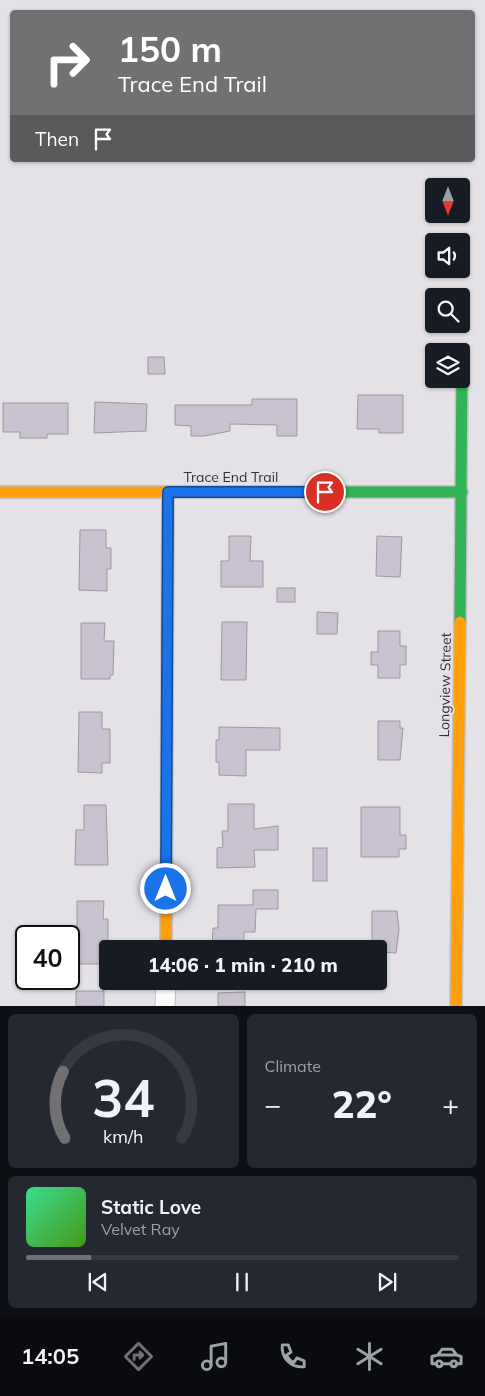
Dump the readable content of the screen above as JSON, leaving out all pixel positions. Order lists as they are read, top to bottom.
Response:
{
  "streets": {
    "street": ["Trace End Trail", "Longview Street"]
  },
  "crossings": [
    ["Trace End Trail", "Longview Street"]
  ],
  "north": "bottom",
  "page": {
    "turn": ["150 m", "Trace End Trail"],
    "then": "Then",
    "limit": "40",
    "trip": "14:06 · 1 min · 210 m",
    "tile": "Climate",
    "heat": ["−", "22°", "+"],
    "song": ["Static Love", "Velvet Ray"],
    "tabs": "14:05",
    "gauge": ["34", "km/h"]
  }
}
